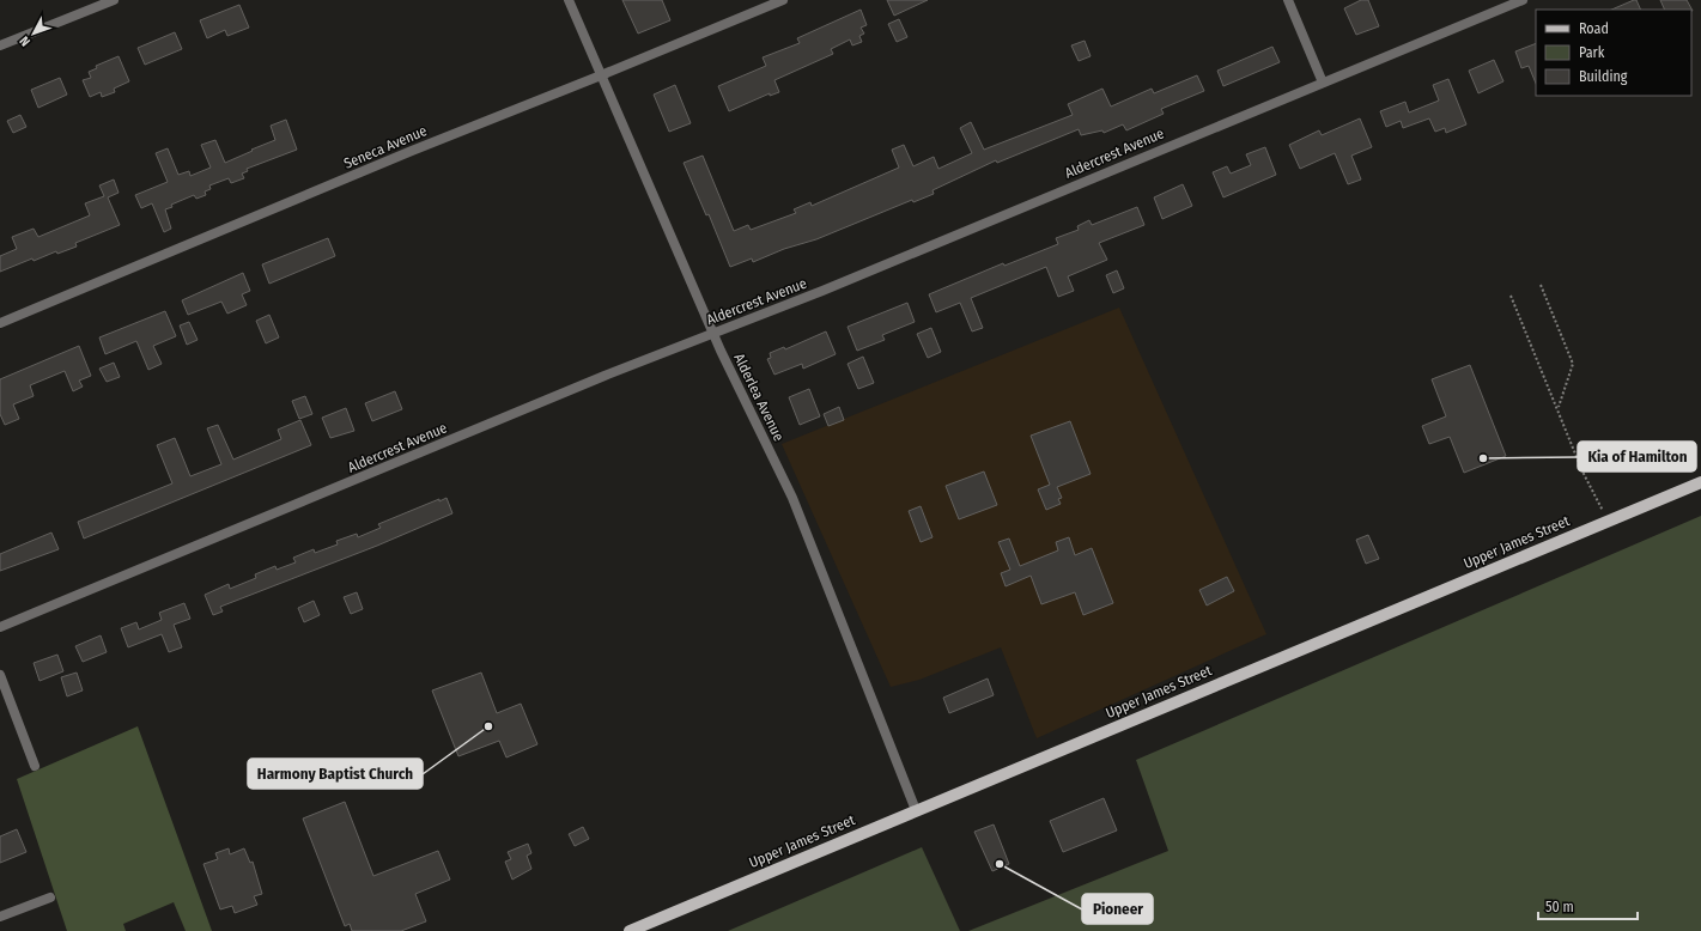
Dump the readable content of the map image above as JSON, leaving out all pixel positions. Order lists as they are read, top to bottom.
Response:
{
  "streets": {
    "main road": ["Upper James Street"],
    "street": ["Seneca Avenue", "Aldercrest Avenue", "Alderlea Avenue"]
  },
  "crossings": [
    ["Seneca Avenue", "Alderlea Avenue"],
    ["Aldercrest Avenue", "Alderlea Avenue"],
    ["Alderlea Avenue", "Upper James Street"]
  ],
  "places": ["Kia of Hamilton", "Harmony Baptist Church", "Pioneer"],
  "legend": ["Road", "Park", "Building"],
  "scale_bar": "50 m",
  "north": "bottom left"
}
